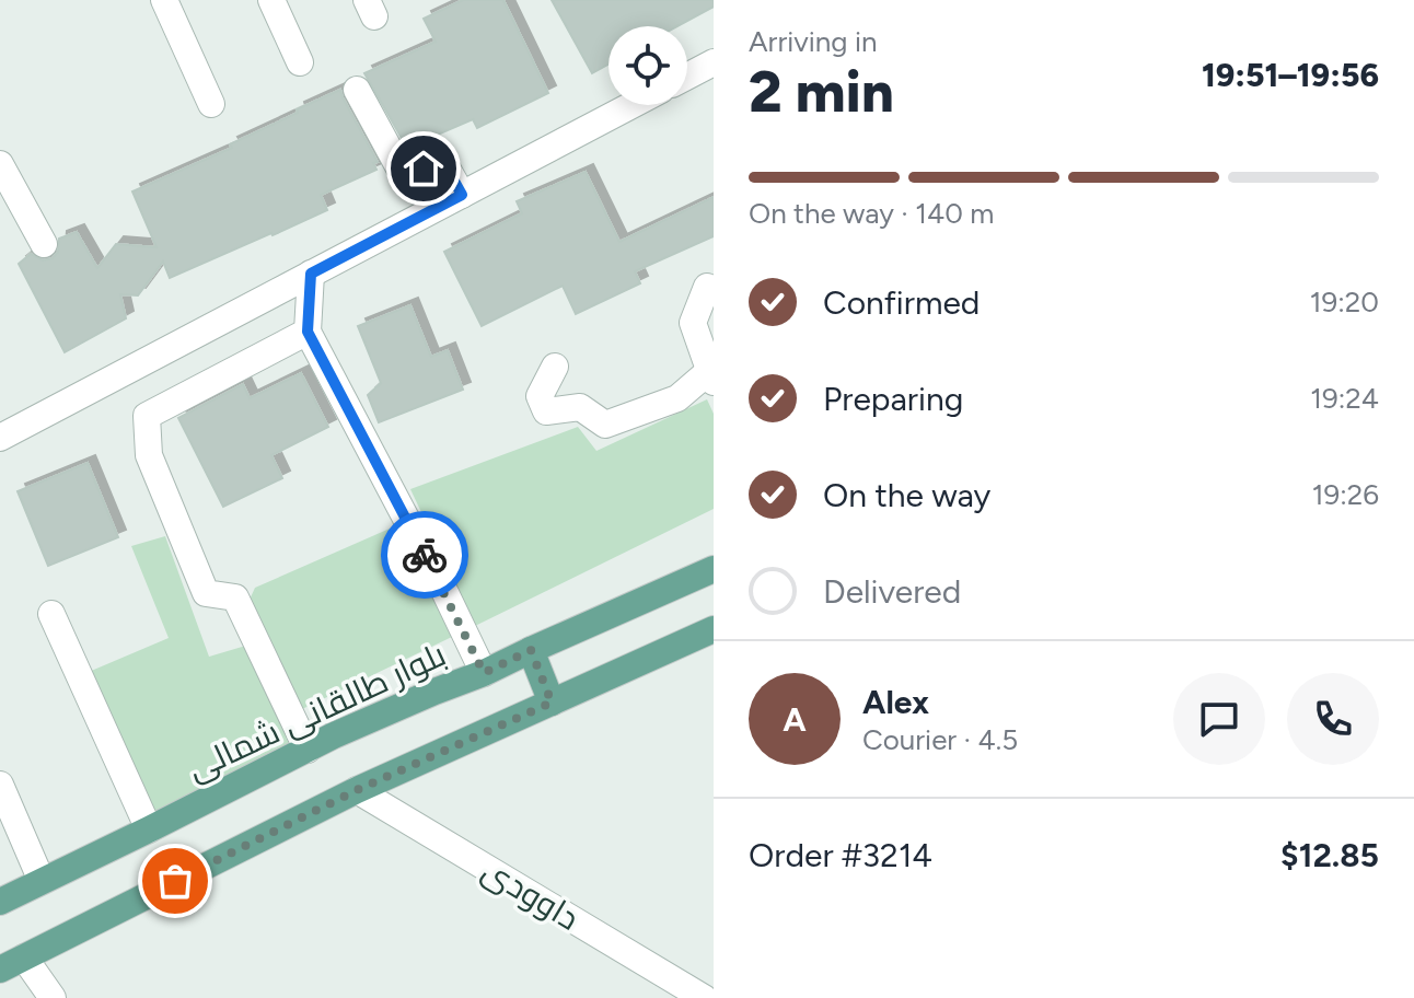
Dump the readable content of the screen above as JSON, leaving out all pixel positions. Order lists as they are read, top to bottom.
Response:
{
  "streets": {
    "main road": ["بلوار طالقانی شمالی"],
    "street": ["داوودی"]
  },
  "page": {
    "heading": ["2 min", "Arriving in", "19:51–19:56"],
    "panel": [
      "Alex",
      "Courier · 4.5",
      "Order #3214",
      "$12.85"
    ],
    "bar": "On the way · 140 m",
    "list": [
      ["Confirmed", "19:20"],
      ["Preparing", "19:24"],
      ["On the way", "19:26"],
      "Delivered"
    ],
    "round": "A"
  }
}
